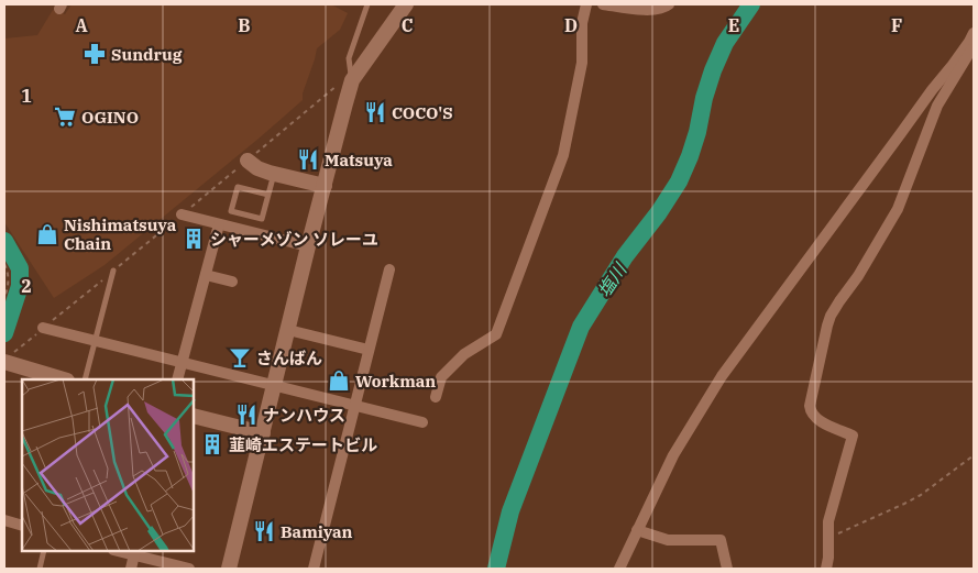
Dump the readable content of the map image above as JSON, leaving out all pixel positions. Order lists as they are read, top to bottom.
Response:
{
  "water": ["塩川"],
  "places": {
    "pharmacy": ["Sundrug"],
    "restaurant": [
      "COCO'S",
      "Matsuya",
      "ナンハウス",
      "Bamiyan"
    ],
    "supermarket": ["OGINO"],
    "shop": ["Nishimatsuya Chain", "Workman"],
    "building": ["シャーメゾン ソレーユ", "韮崎エステートビル"],
    "bar": ["さんばん"]
  },
  "grid": {
    "columns": [
      "A",
      "B",
      "C",
      "D",
      "E",
      "F"
    ],
    "rows": ["1", "2"]
  }
}
